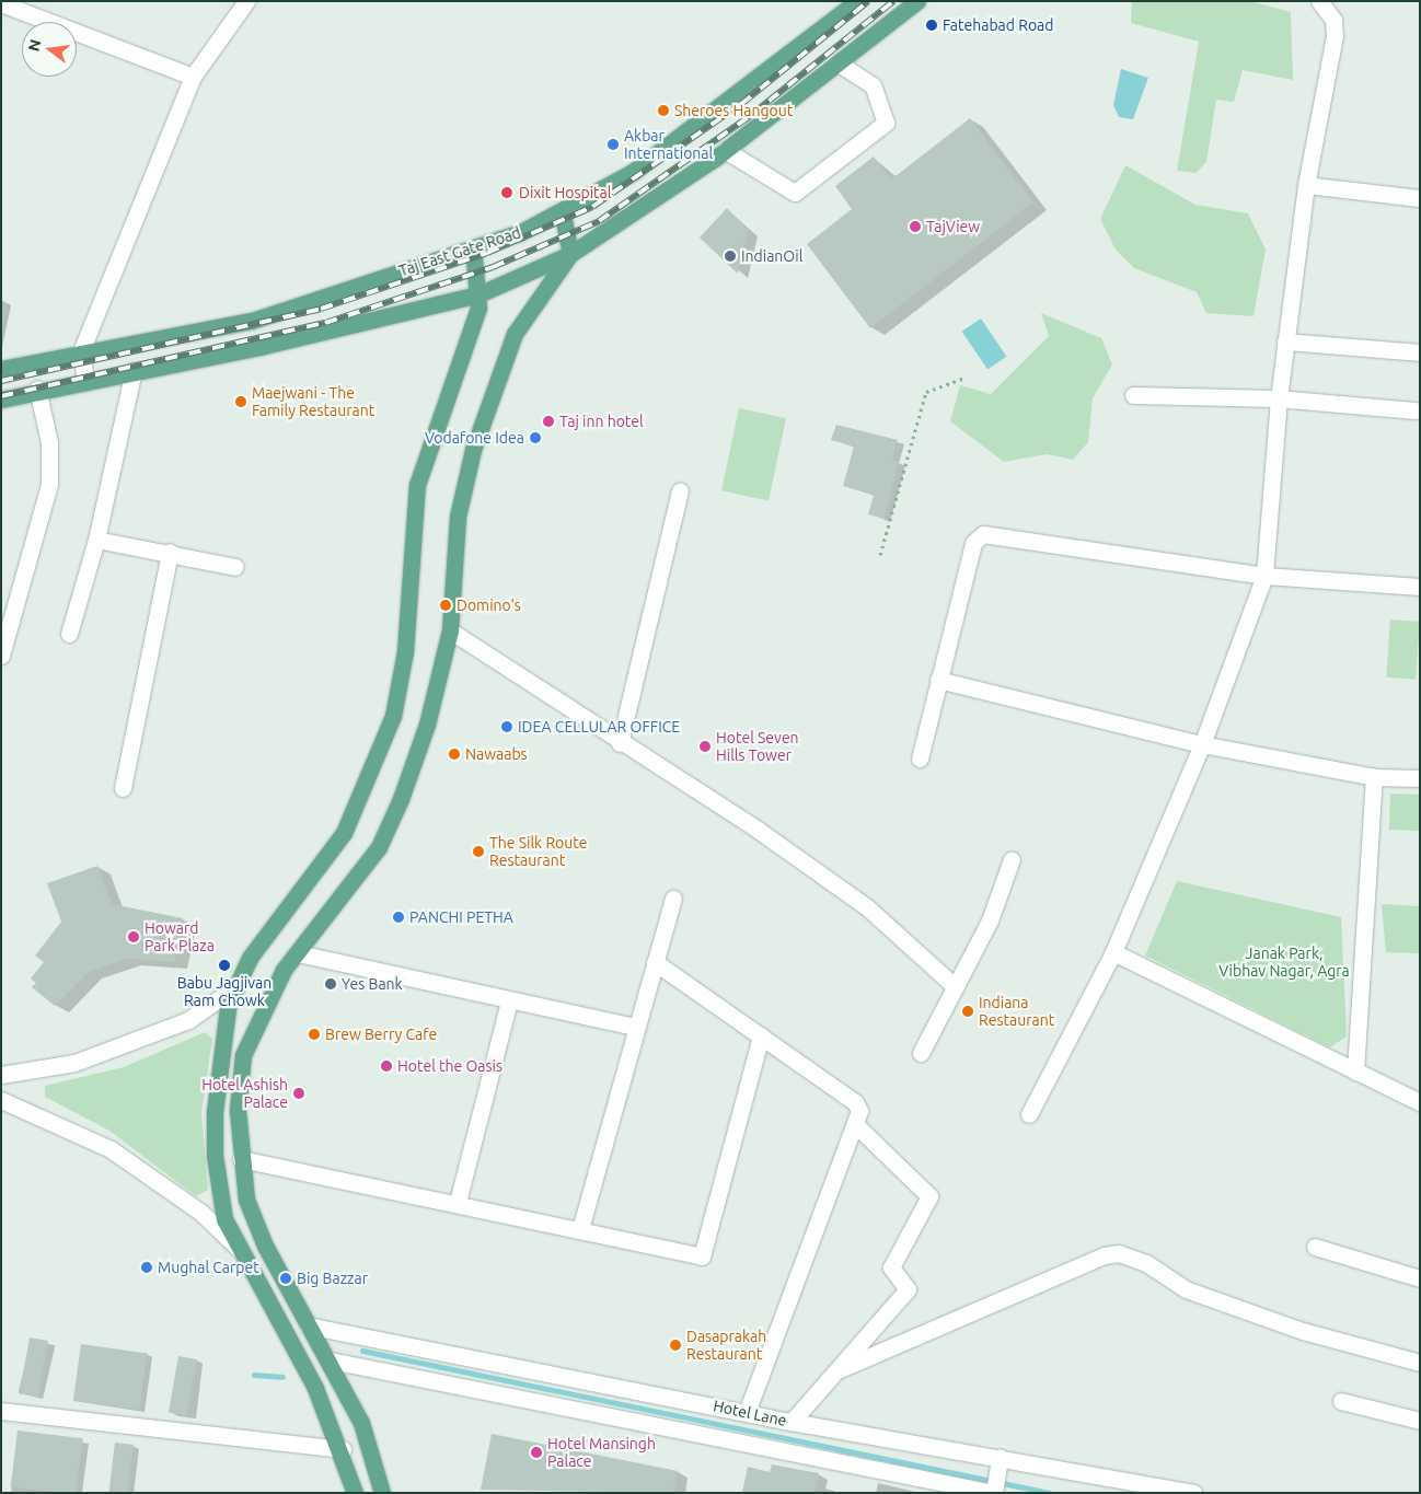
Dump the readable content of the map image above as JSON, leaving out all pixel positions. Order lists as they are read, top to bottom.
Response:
{
  "streets": {
    "main road": ["Taj East Gate Road"],
    "street": ["Hotel Lane"]
  },
  "parks": ["Janak Park, Vibhav Nagar, Agra"],
  "places": [
    "Fatehabad Road",
    "Sheroes Hangout",
    "Akbar International",
    "Dixit Hospital",
    "TajView",
    "IndianOil",
    "Maejwani - The Family Restaurant",
    "Taj inn hotel",
    "Vodafone Idea",
    "Domino's",
    "IDEA CELLULAR OFFICE",
    "Hotel Seven Hills Tower",
    "Nawaabs",
    "The Silk Route Restaurant",
    "PANCHI PETHA",
    "Howard Park Plaza",
    "Babu Jagjivan Ram Chowk",
    "Yes Bank",
    "Indiana Restaurant",
    "Brew Berry Cafe",
    "Hotel the Oasis",
    "Hotel Ashish Palace",
    "Mughal Carpet",
    "Big Bazzar",
    "Dasaprakah Restaurant",
    "Hotel Mansingh Palace"
  ],
  "north": "left"
}
